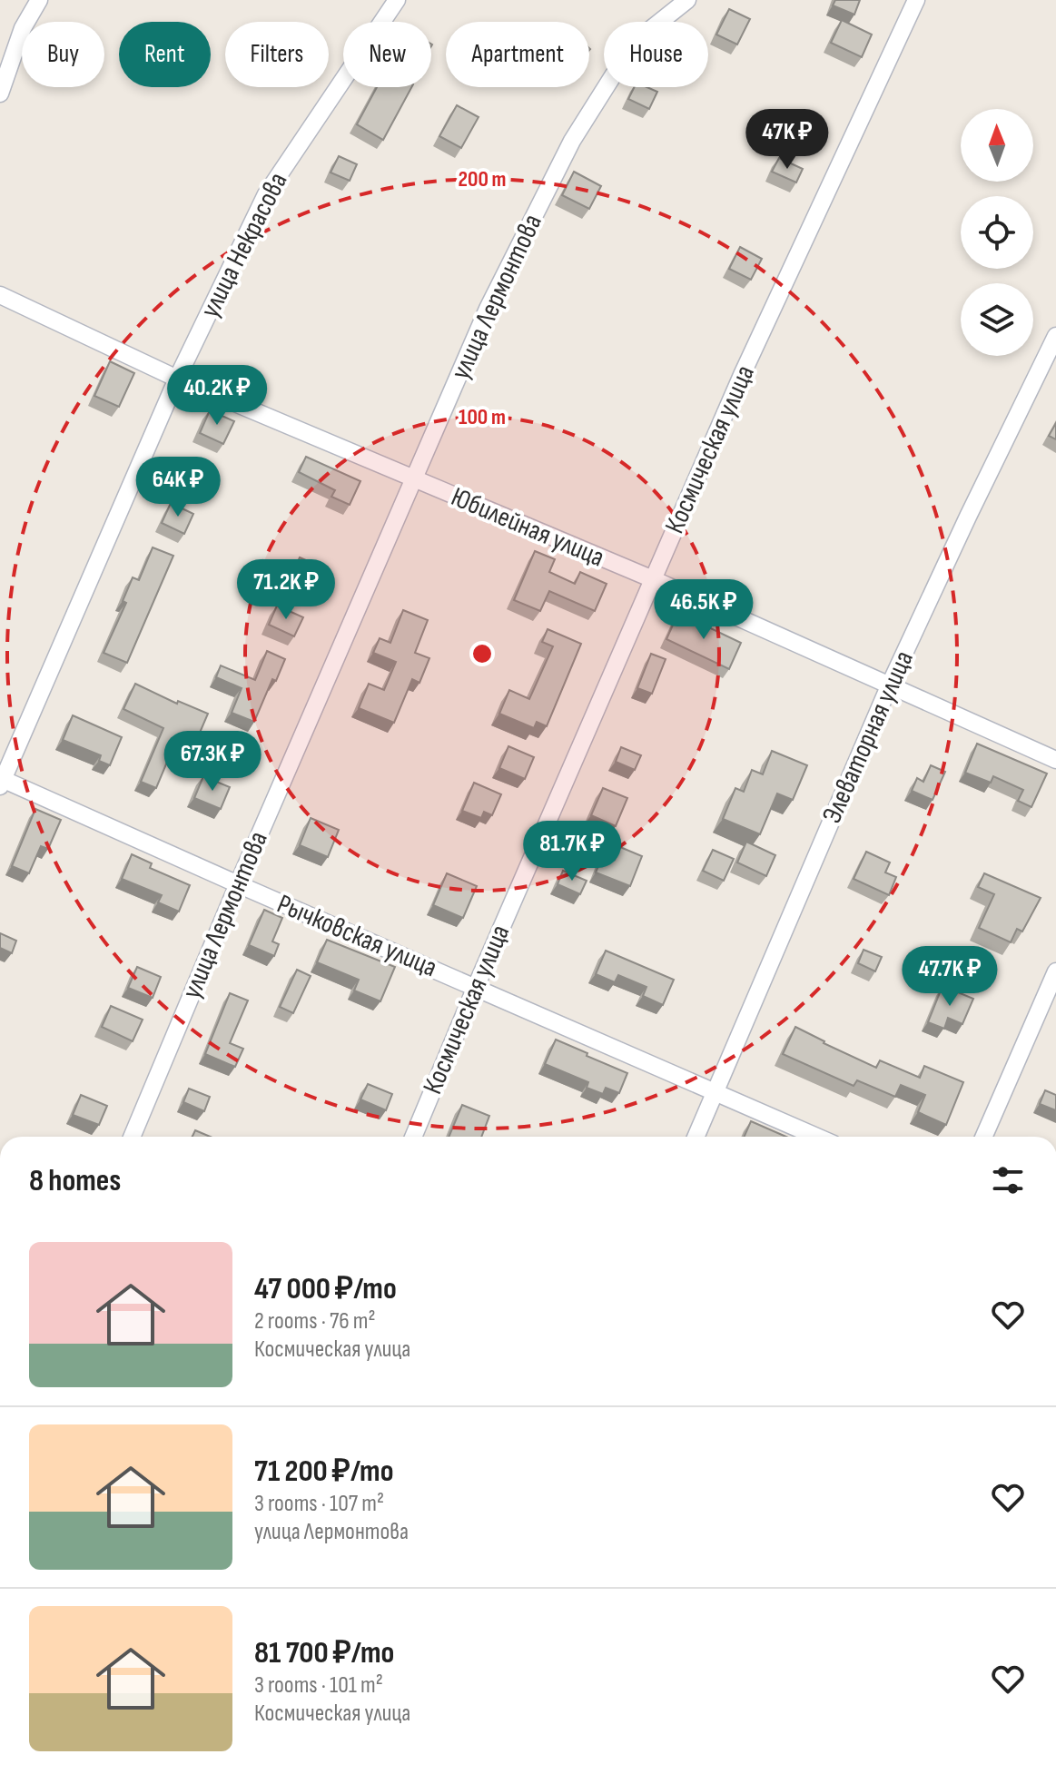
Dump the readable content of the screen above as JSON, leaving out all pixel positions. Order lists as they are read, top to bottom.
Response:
{
  "streets": {
    "street": [
      "улица Некрасова",
      "улица Лермонтова",
      "Космическая улица",
      "Юбилейная улица",
      "Элеваторная улица",
      "Рычковская улица"
    ]
  },
  "crossings": [
    ["улица Некрасова", "Юбилейная улица"],
    ["улица Некрасова", "Рычковская улица"],
    ["улица Лермонтова", "Юбилейная улица"],
    ["улица Лермонтова", "Рычковская улица"],
    ["Космическая улица", "Юбилейная улица"],
    ["Космическая улица", "Рычковская улица"],
    ["Юбилейная улица", "Элеваторная улица"],
    ["Элеваторная улица", "Рычковская улица"]
  ],
  "north": "top",
  "page": {
    "chip": [
      "Buy",
      "Rent",
      "Filters",
      "New",
      "Apartment",
      "House"
    ],
    "price": [
      "47K ₽",
      "40.2K ₽",
      "64K ₽",
      "71.2K ₽",
      "46.5K ₽",
      "67.3K ₽",
      "81.7K ₽",
      "47.7K ₽"
    ],
    "heading": "8 homes",
    "list": [
      {
        "name": "47 000 ₽/mo",
        "note": "2 rooms · 76 m² · Космическая улица"
      },
      {
        "name": "71 200 ₽/mo",
        "note": "3 rooms · 107 m² · улица Лермонтова"
      },
      {
        "name": "81 700 ₽/mo",
        "note": "3 rooms · 101 m² · Космическая улица"
      }
    ]
  },
  "rings": ["200 m", "100 m"]
}
